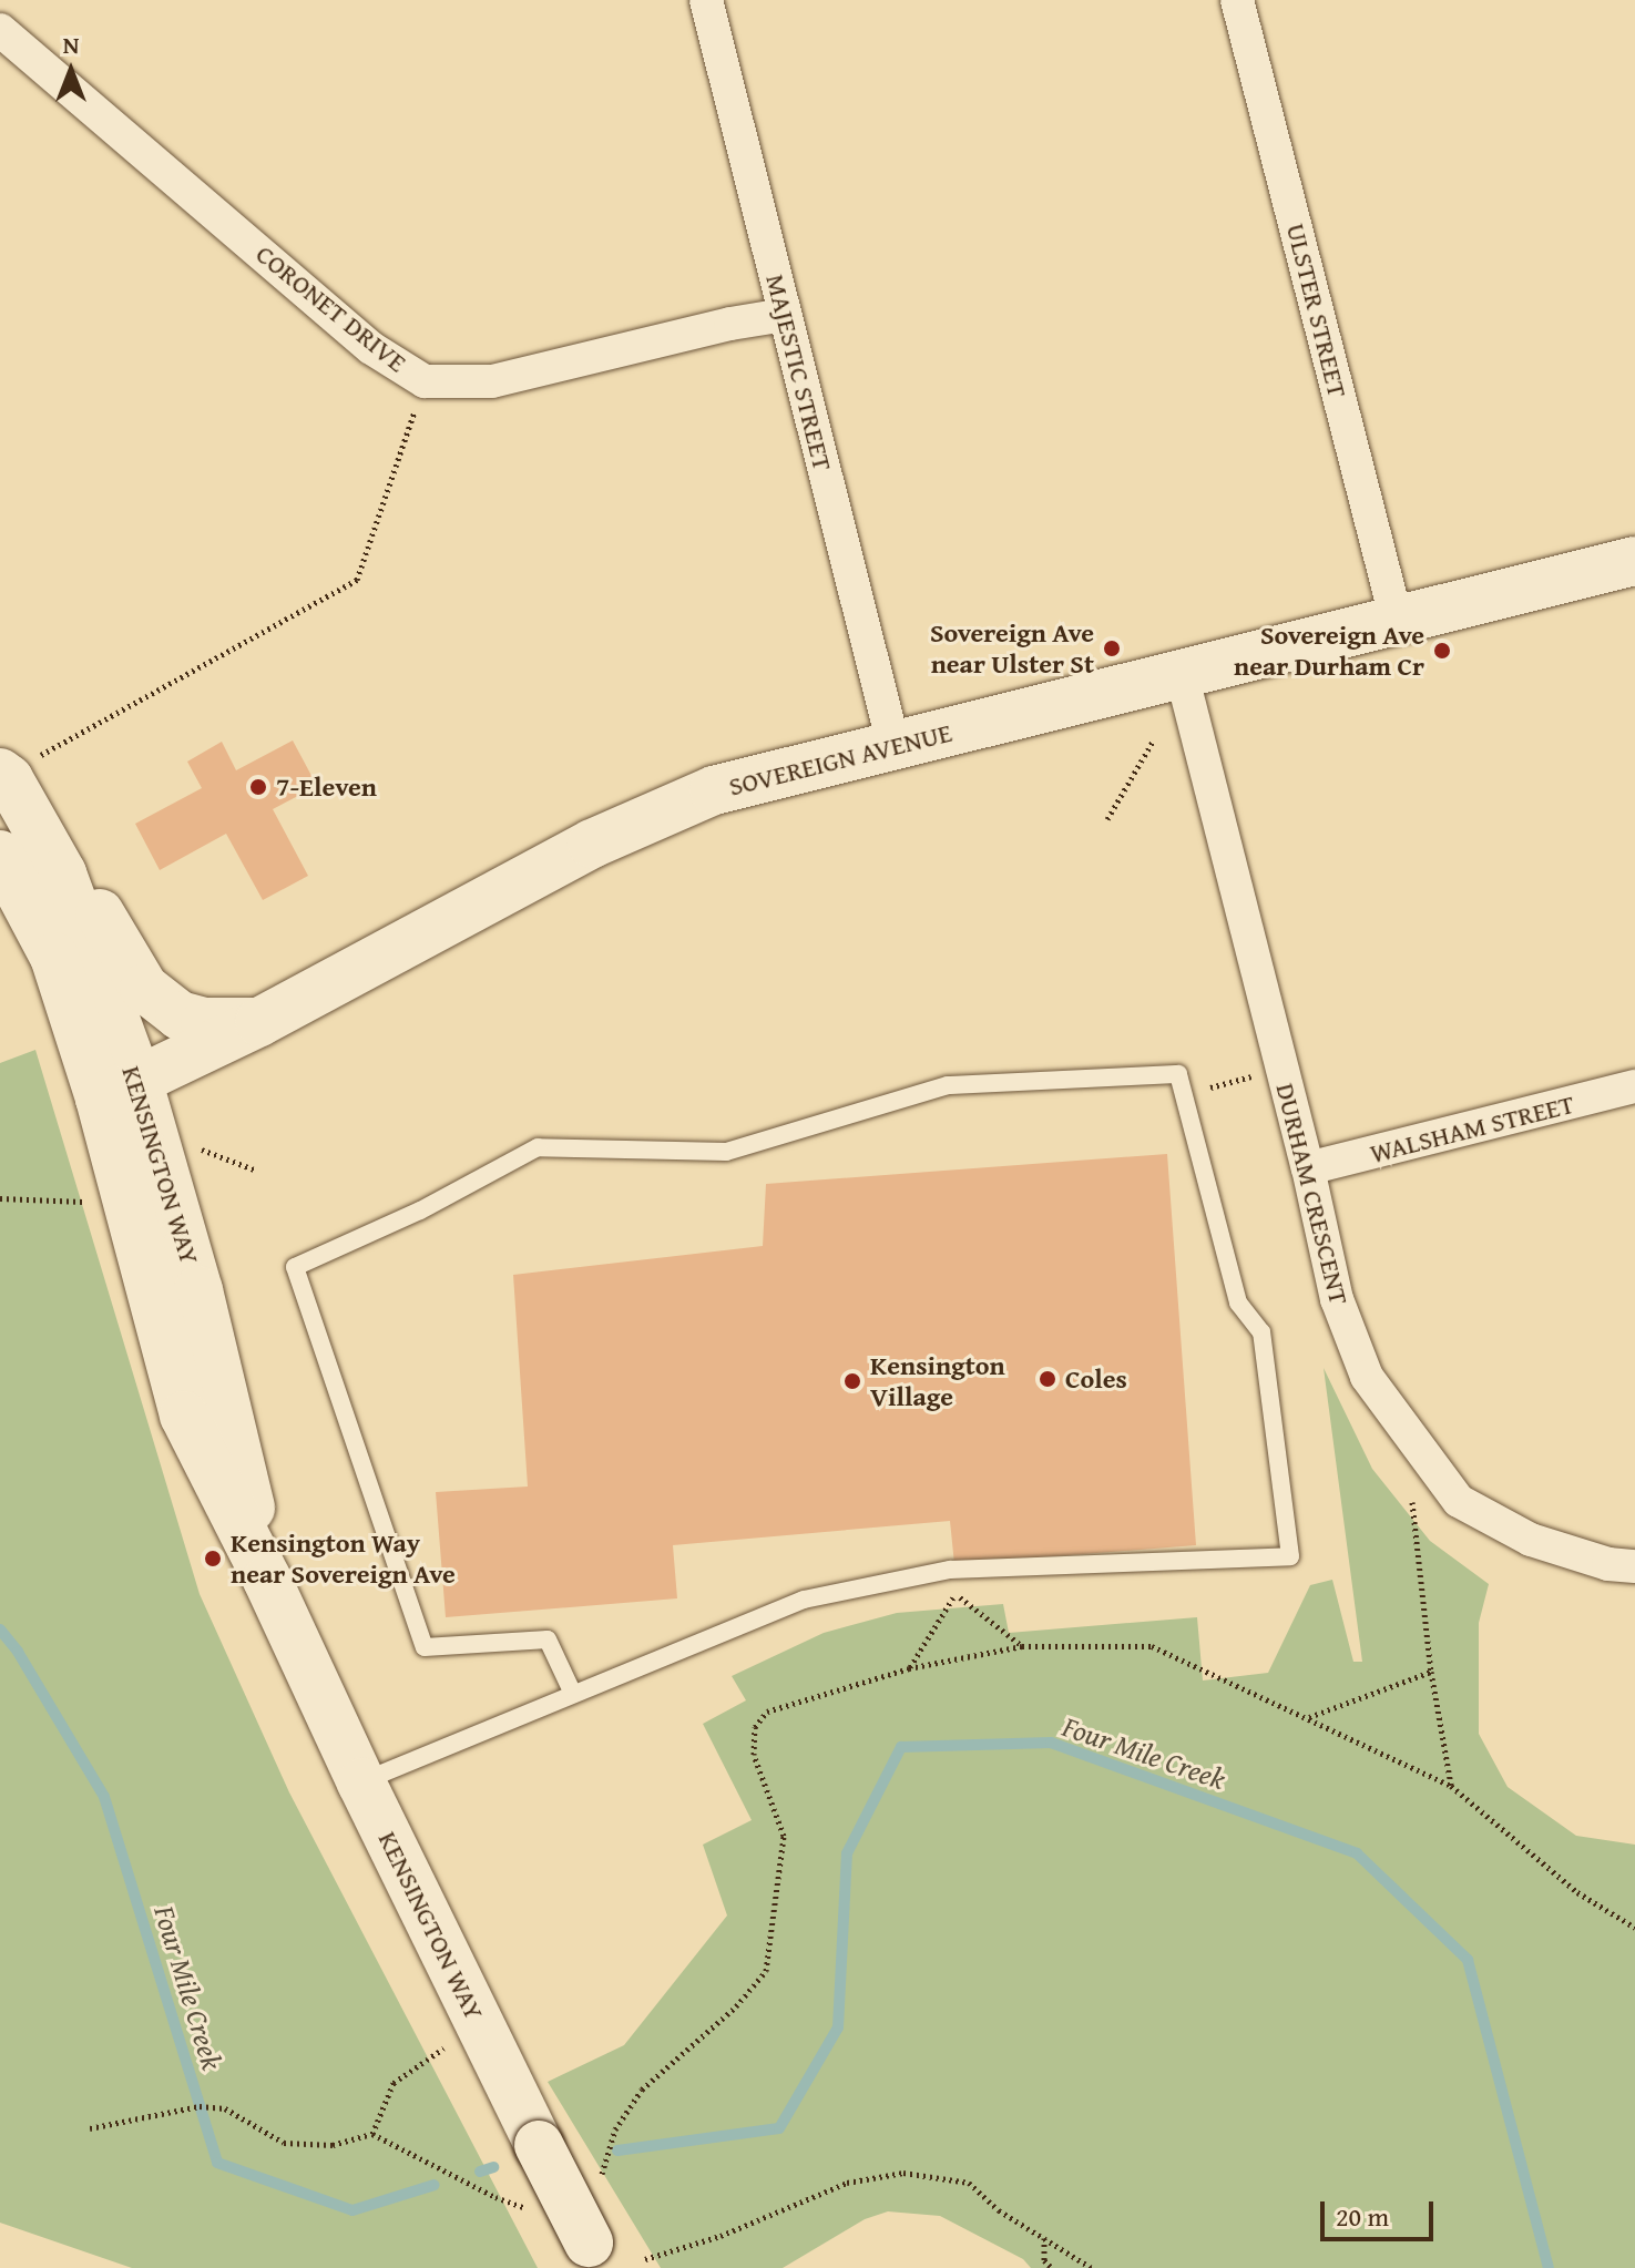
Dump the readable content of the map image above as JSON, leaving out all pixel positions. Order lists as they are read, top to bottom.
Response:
{
  "streets": {
    "street": [
      "CORONET DRIVE",
      "ULSTER STREET",
      "MAJESTIC STREET",
      "SOVEREIGN AVENUE",
      "WALSHAM STREET",
      "KENSINGTON WAY",
      "DURHAM CRESCENT"
    ]
  },
  "crossings": [
    ["CORONET DRIVE", "MAJESTIC STREET"],
    ["ULSTER STREET", "SOVEREIGN AVENUE"],
    ["MAJESTIC STREET", "SOVEREIGN AVENUE"],
    ["SOVEREIGN AVENUE", "KENSINGTON WAY"],
    ["SOVEREIGN AVENUE", "DURHAM CRESCENT"],
    ["WALSHAM STREET", "DURHAM CRESCENT"]
  ],
  "water": ["Four Mile Creek"],
  "places": [
    "Sovereign Ave near Ulster St",
    "Sovereign Ave near Durham Cr",
    "7-Eleven",
    "Coles",
    "Kensington Village",
    "Kensington Way near Sovereign Ave"
  ],
  "scale_bar": "20 m",
  "north": "top"
}
